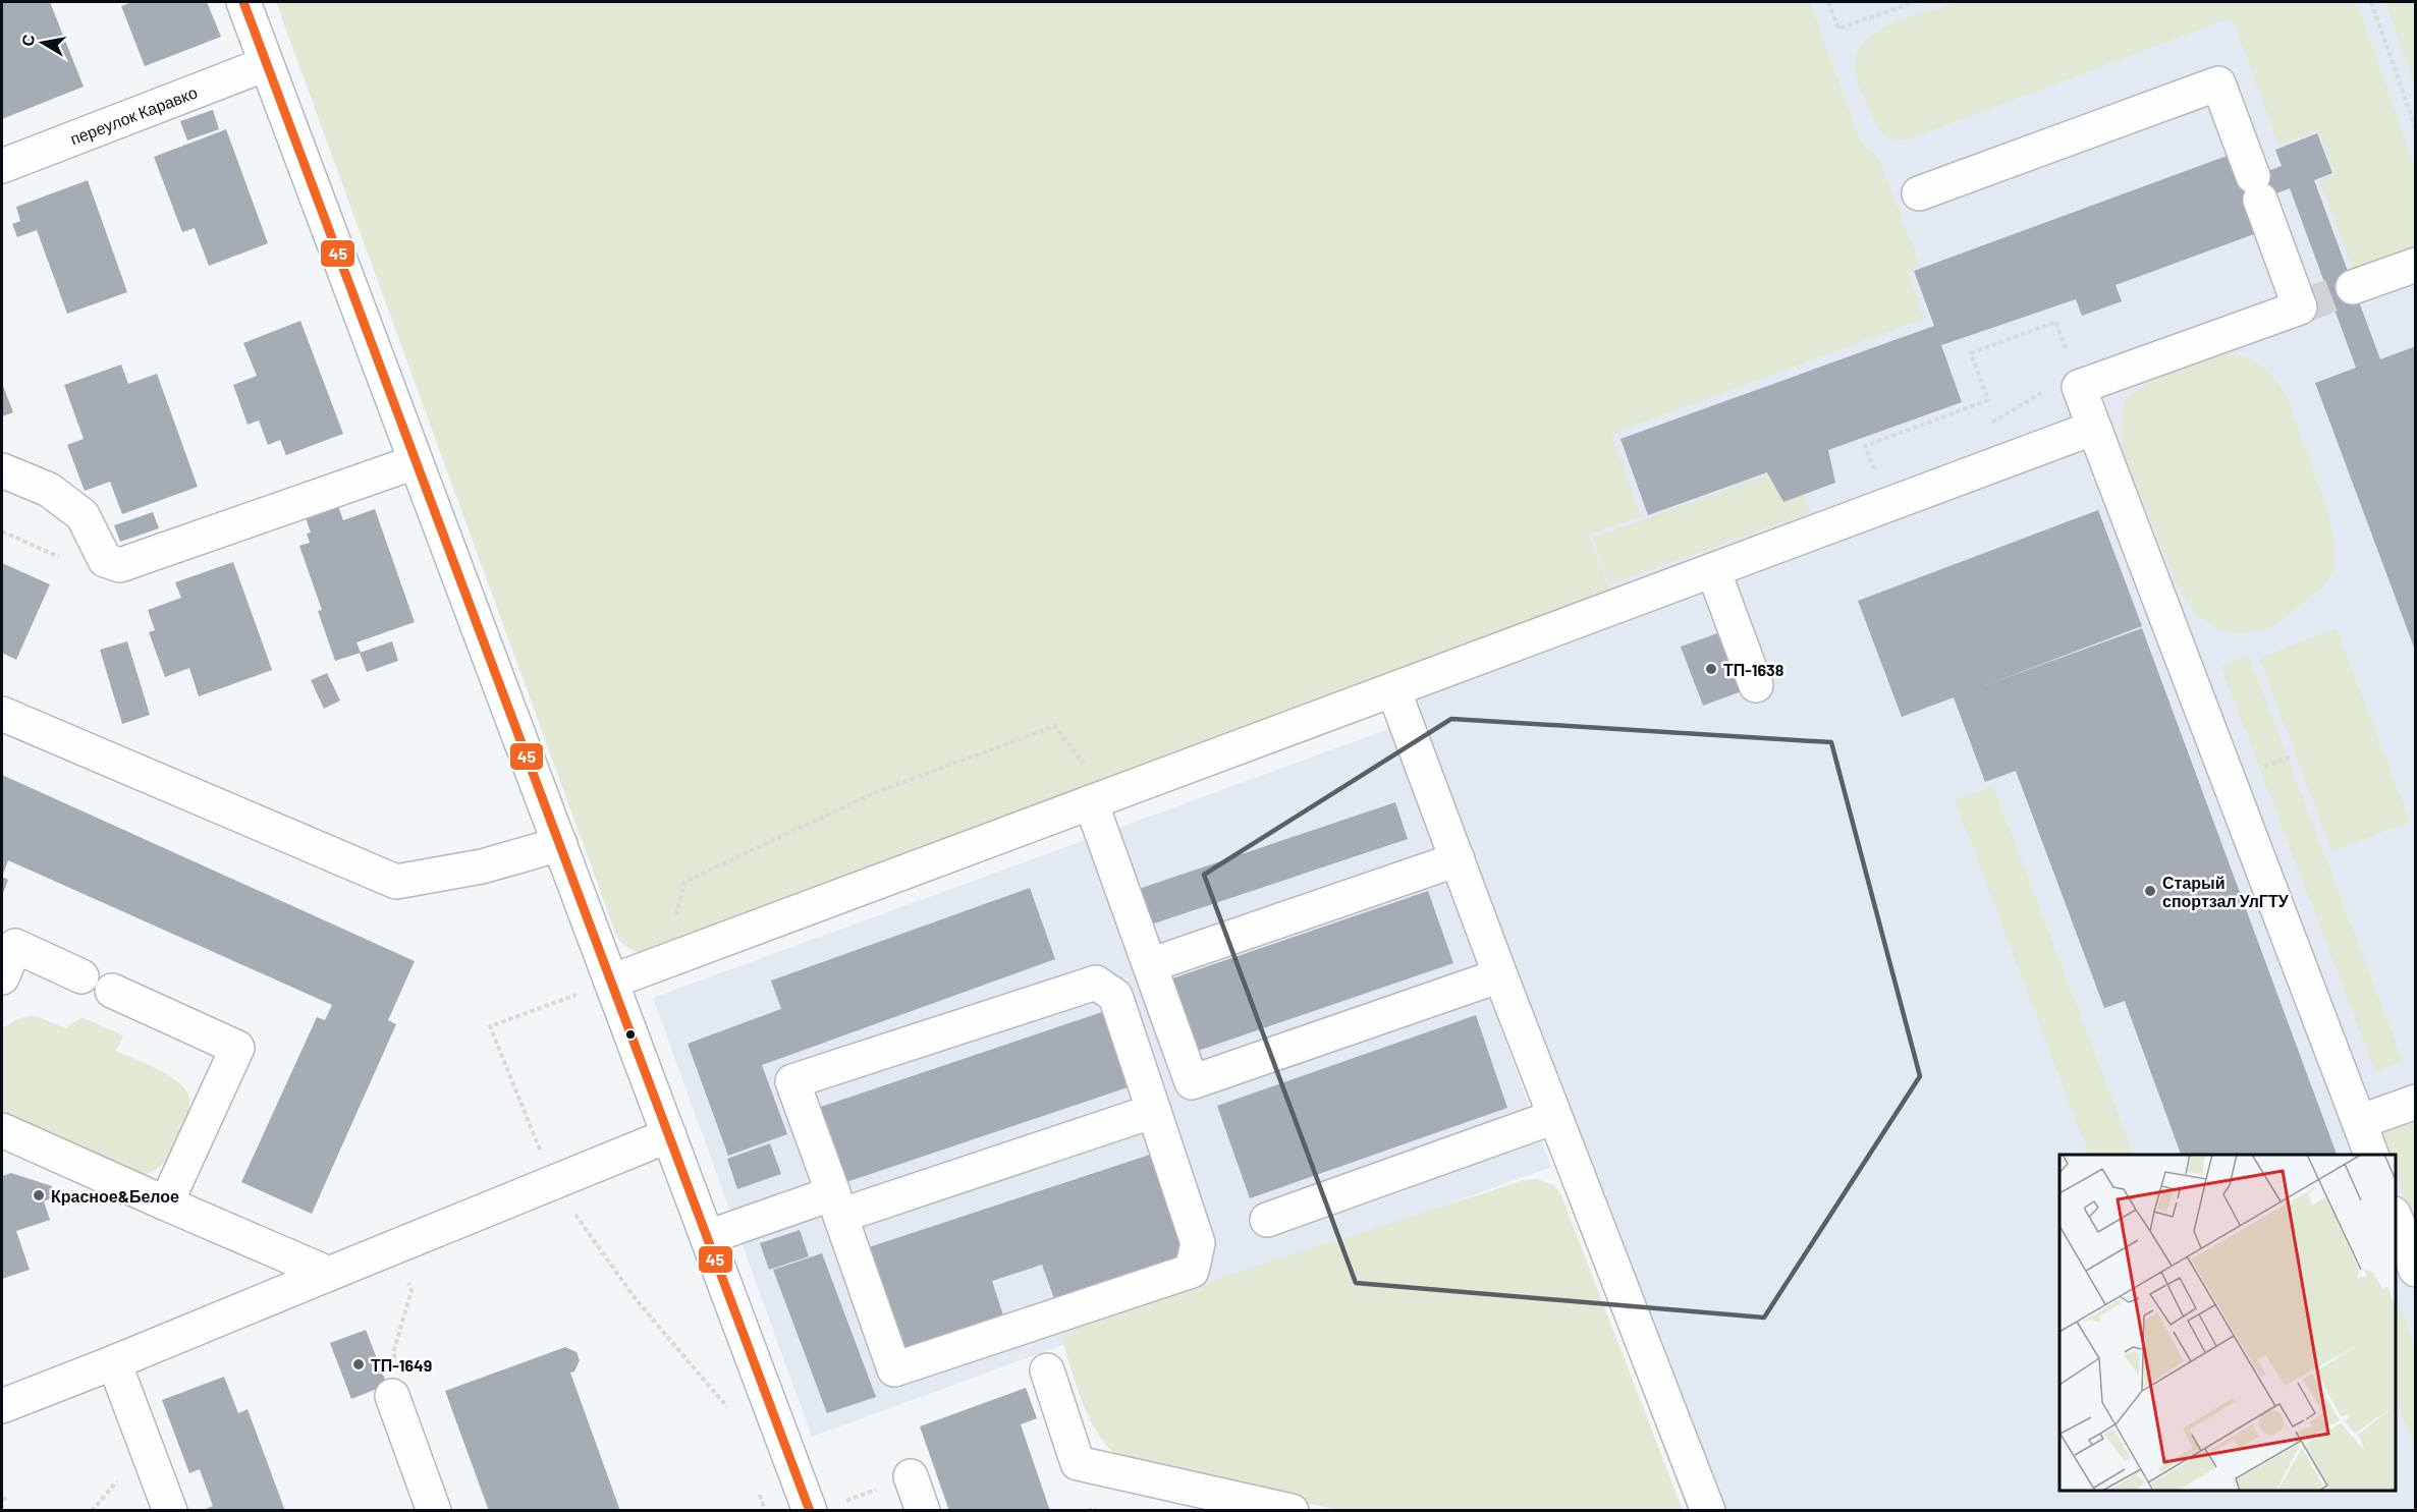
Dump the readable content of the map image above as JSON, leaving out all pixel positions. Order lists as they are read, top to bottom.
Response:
{
  "streets": {
    "street": ["переулок Каравко"]
  },
  "places": [
    "ТП-1638",
    "Старый спортзал УлГТУ",
    "Красное&Белое",
    "ТП-1649"
  ],
  "lines": ["transit line 45"],
  "north": "left"
}
